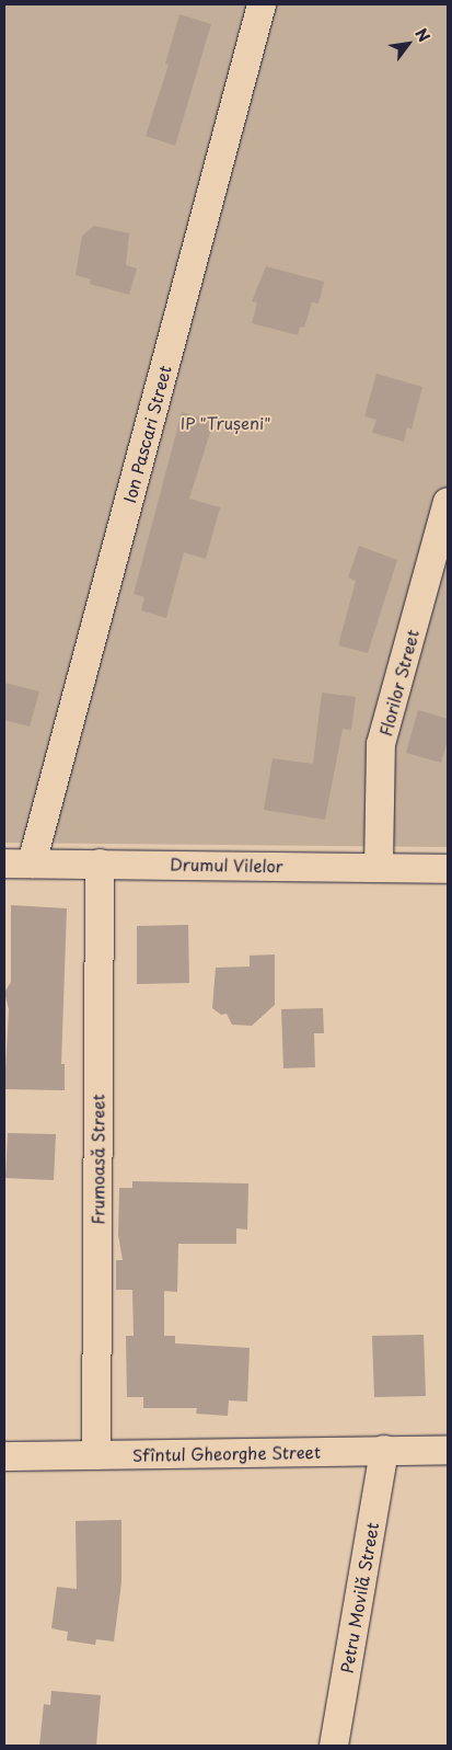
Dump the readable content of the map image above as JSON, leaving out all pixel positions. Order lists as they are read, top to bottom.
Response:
{
  "streets": {
    "street": [
      "Ion Pascari Street",
      "Florilor Street",
      "Drumul Vilelor",
      "Frumoasă Street",
      "Sfîntul Gheorghe Street",
      "Petru Movilă Street"
    ]
  },
  "crossings": [
    ["Ion Pascari Street", "Drumul Vilelor"],
    ["Florilor Street", "Drumul Vilelor"],
    ["Drumul Vilelor", "Frumoasă Street"],
    ["Frumoasă Street", "Sfîntul Gheorghe Street"],
    ["Sfîntul Gheorghe Street", "Petru Movilă Street"]
  ],
  "parks": ["IP \"Trușeni\""],
  "north": "top right"
}
